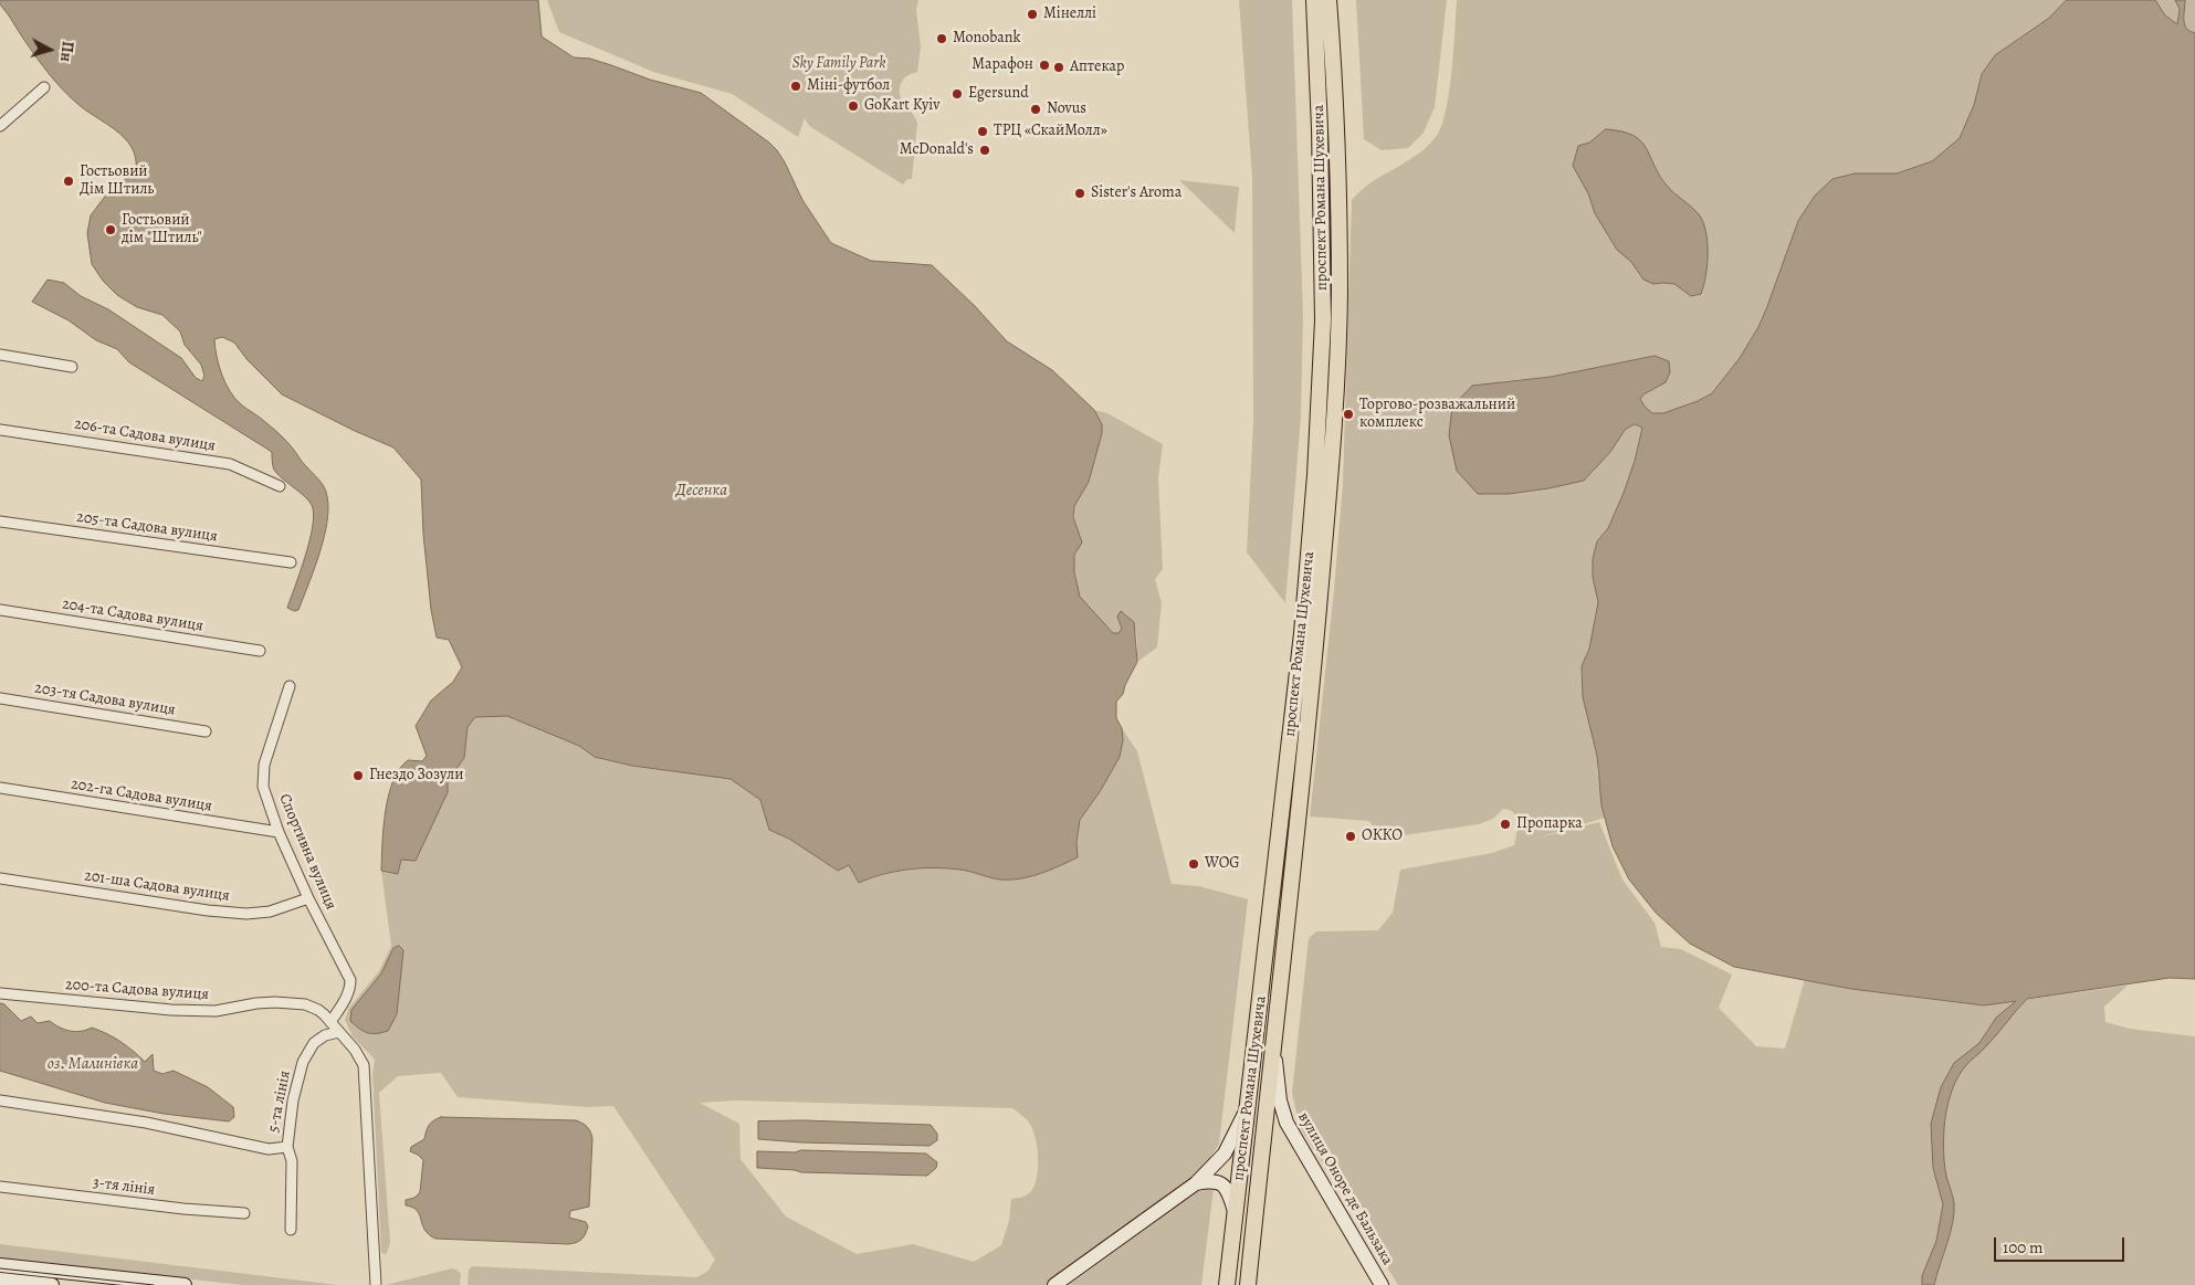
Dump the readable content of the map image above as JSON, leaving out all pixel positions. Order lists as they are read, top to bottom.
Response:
{
  "streets": {
    "main road": ["проспект Романа Шухевича", "вулиця Оноре де Бальзака"],
    "street": [
      "206-та Садова вулиця",
      "205-та Садова вулиця",
      "204-та Садова вулиця",
      "203-тя Садова вулиця",
      "202-га Садова вулиця",
      "Спортивна вулиця",
      "201-ша Садова вулиця",
      "200-та Садова вулиця",
      "5-та лінія",
      "3-тя лінія"
    ]
  },
  "crossings": [
    ["проспект Романа Шухевича", "вулиця Оноре де Бальзака"],
    ["202-га Садова вулиця", "Спортивна вулиця"],
    ["Спортивна вулиця", "201-ша Садова вулиця"],
    ["Спортивна вулиця", "200-та Садова вулиця"],
    ["200-та Садова вулиця", "5-та лінія"]
  ],
  "water": ["Десенка", "оз. Малинівка"],
  "parks": ["Sky Family Park"],
  "places": [
    "Мінеллі",
    "Monobank",
    "Марафон",
    "Аптекар",
    "Міні-футбол",
    "Egersund",
    "GoKart Kyiv",
    "Novus",
    "ТРЦ «СкайМолл»",
    "McDonald's",
    "Гостьовий Дім Штиль",
    "Sister's Aroma",
    "Гостьовий дім \"Штиль\"",
    "Торгово-розважальний комплекс",
    "Гнездо Зозули",
    "Пропарка",
    "ОККО",
    "WOG"
  ],
  "scale_bar": "100 m",
  "north": "right"
}
